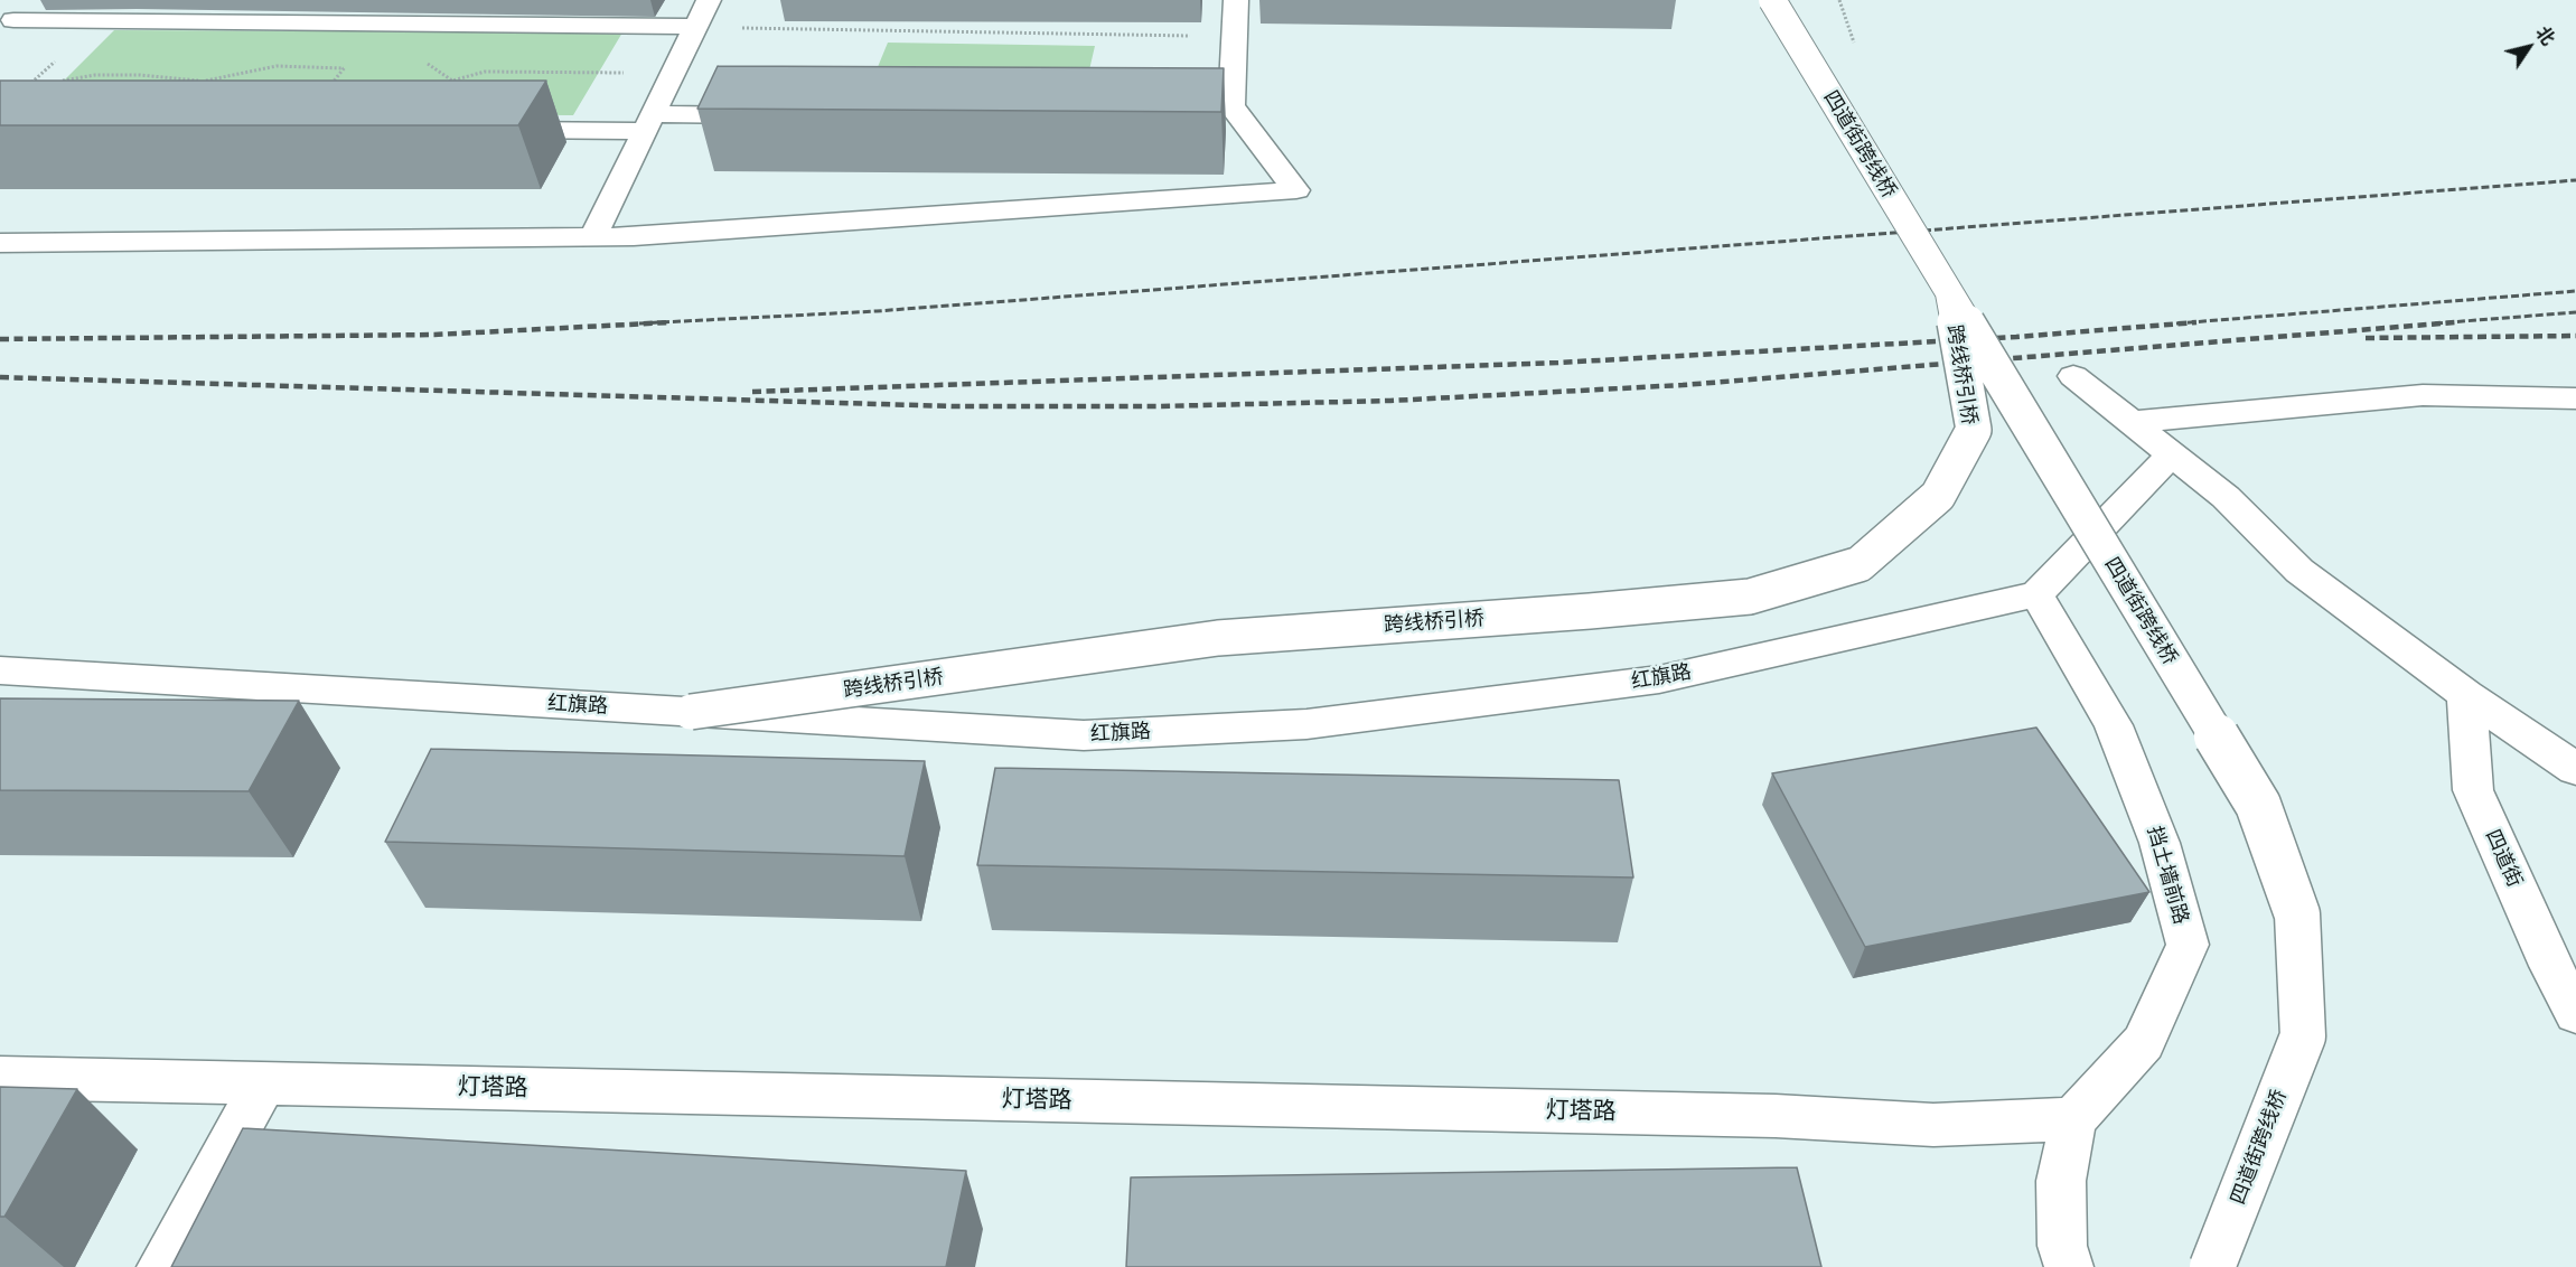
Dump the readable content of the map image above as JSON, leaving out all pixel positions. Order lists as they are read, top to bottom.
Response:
{
  "streets": {
    "street": [
      "四道街跨线桥",
      "跨线桥引桥",
      "红旗路",
      "四道街",
      "挡土墙前路",
      "灯塔路"
    ]
  },
  "crossings": [
    ["四道街跨线桥", "跨线桥引桥"],
    ["跨线桥引桥", "红旗路"],
    ["红旗路", "挡土墙前路"],
    ["挡土墙前路", "灯塔路"]
  ],
  "north": "top right"
}
